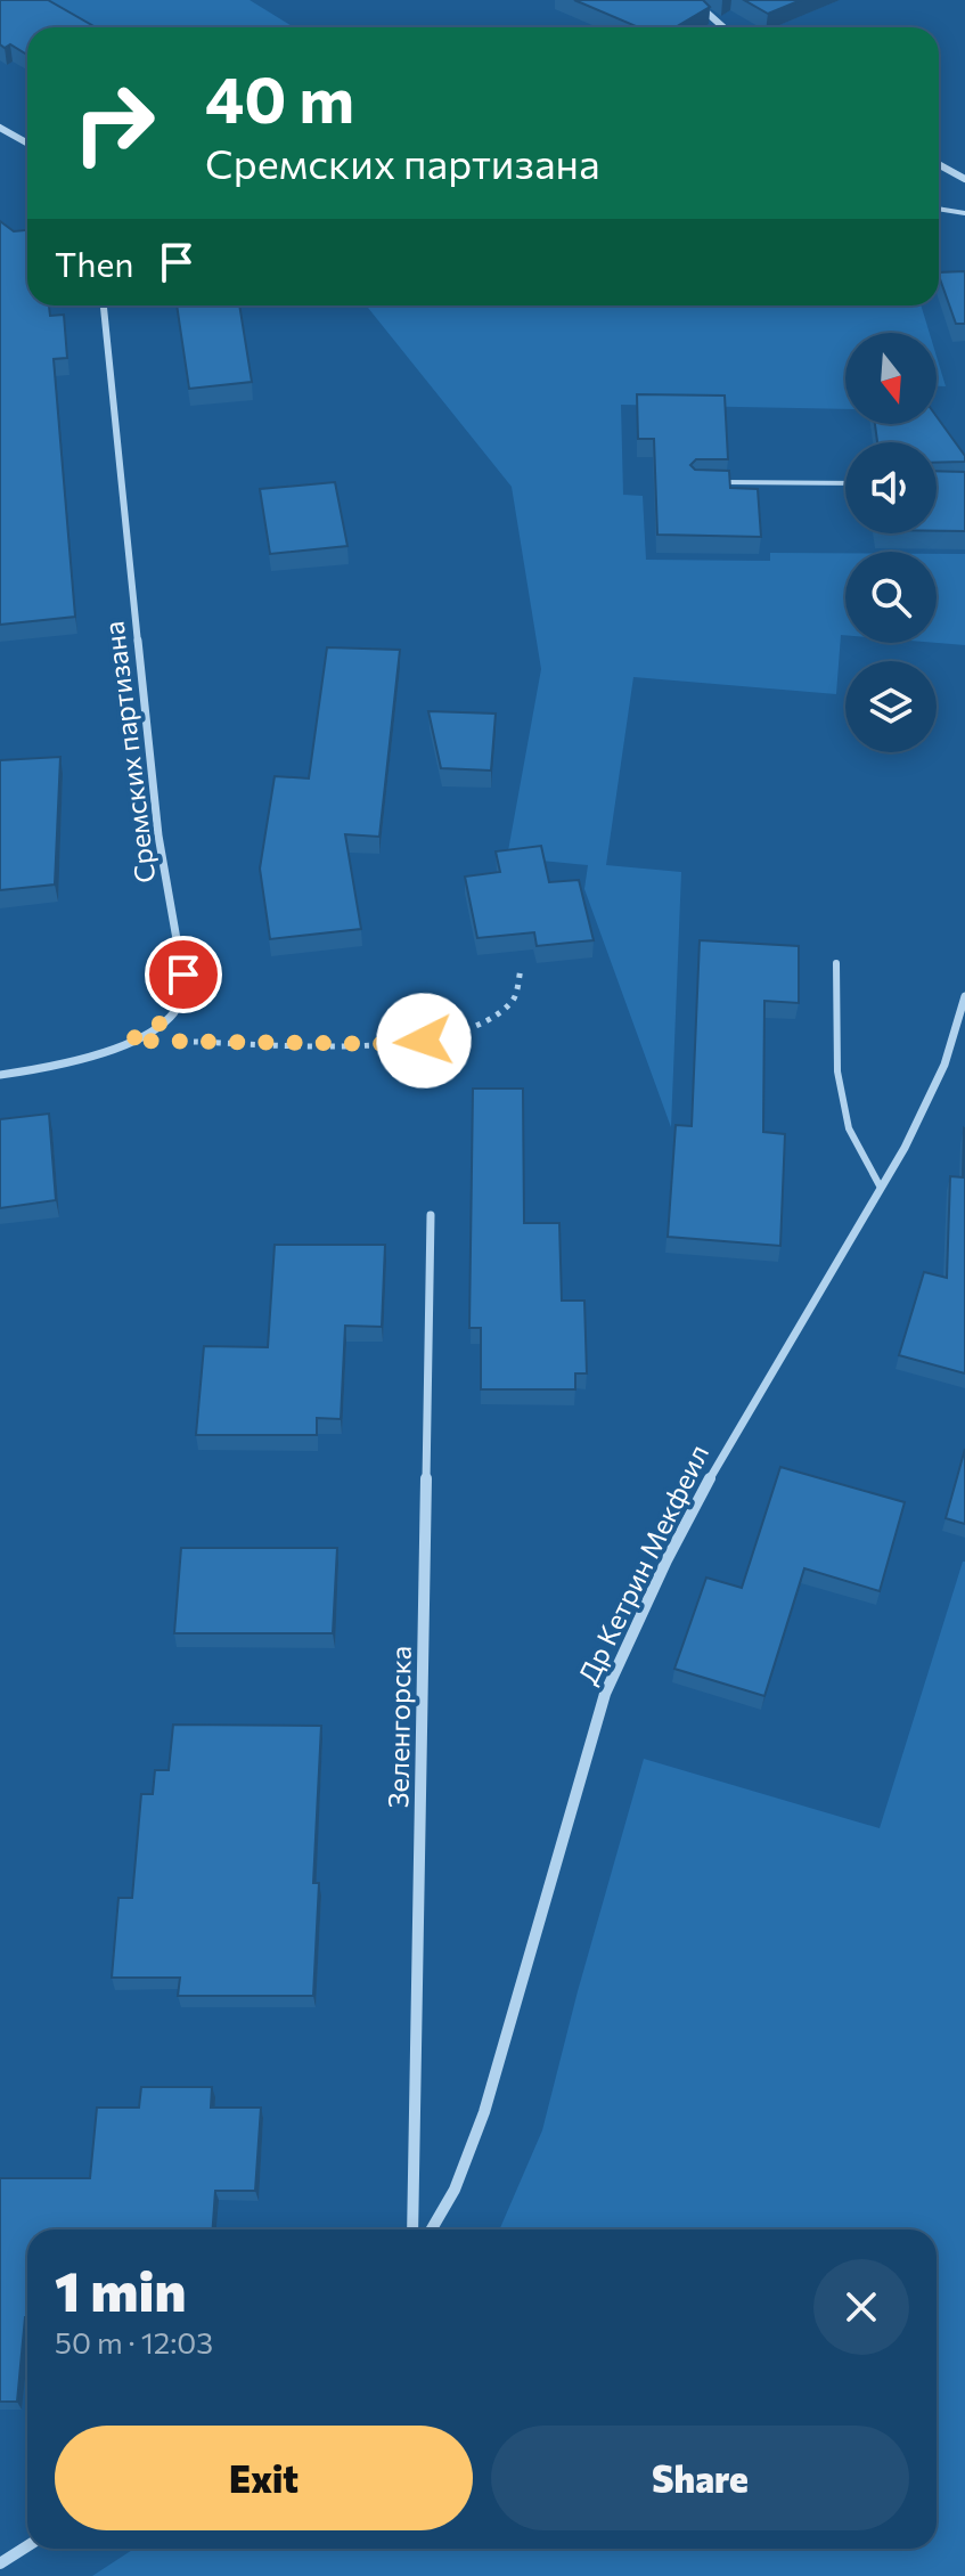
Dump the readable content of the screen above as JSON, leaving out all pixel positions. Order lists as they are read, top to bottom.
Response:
{
  "streets": {
    "street": ["Сремских партизана", "Др Кетрин Мекфеил", "Зеленгорска"]
  },
  "north": "bottom",
  "page": {
    "turn": ["40 m", "Сремских партизана"],
    "then": "Then",
    "heading": ["1 min", "50 m · 12:03"],
    "buttons": ["Exit", "Share"]
  }
}
